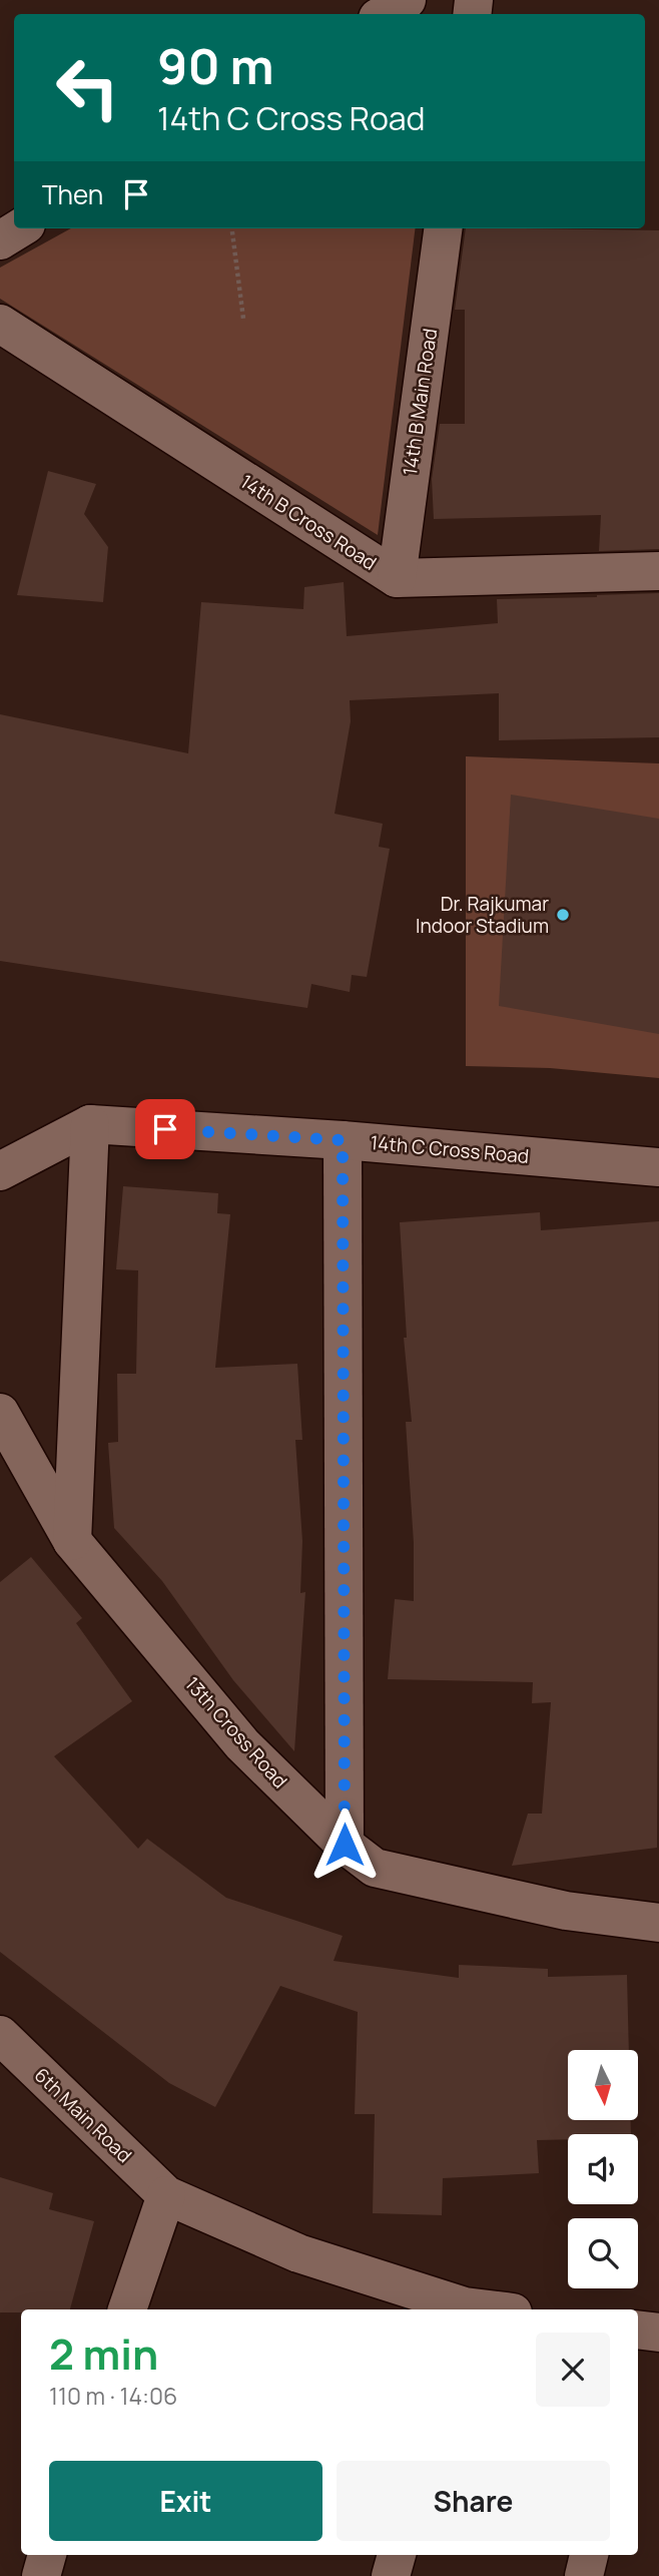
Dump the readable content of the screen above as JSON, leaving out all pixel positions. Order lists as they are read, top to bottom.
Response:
{
  "streets": {
    "street": [
      "14th B Main Road",
      "14th B Cross Road",
      "14th C Cross Road",
      "13th Cross Road",
      "6th Main Road"
    ]
  },
  "crossings": [
    ["14th B Main Road", "14th B Cross Road"]
  ],
  "places": ["Dr. Rajkumar Indoor Stadium"],
  "north": "bottom",
  "page": {
    "turn": ["90 m", "14th C Cross Road"],
    "then": "Then",
    "heading": ["2 min", "110 m · 14:06"],
    "buttons": ["Exit", "Share"]
  }
}
